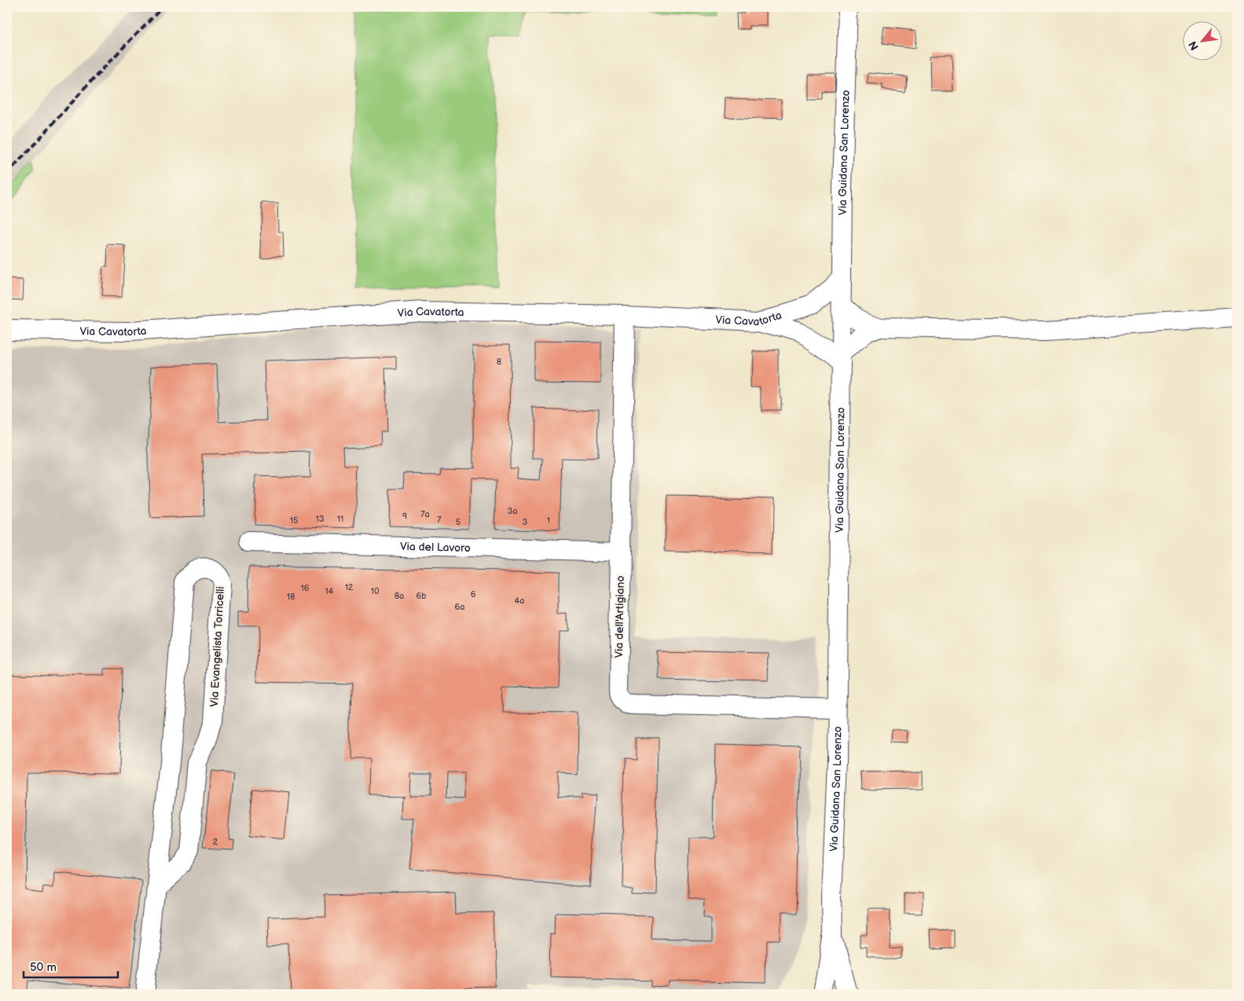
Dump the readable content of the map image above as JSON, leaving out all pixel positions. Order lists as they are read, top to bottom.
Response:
{
  "streets": {
    "street": [
      "Via Guidana San Lorenzo",
      "Via Cavatorta",
      "Via del Lavoro",
      "Via dell'Artigiano",
      "Via Evangelista Torricelli"
    ]
  },
  "crossings": [
    ["Via Guidana San Lorenzo", "Via Cavatorta"],
    ["Via Guidana San Lorenzo", "Via dell'Artigiano"],
    ["Via Cavatorta", "Via dell'Artigiano"],
    ["Via del Lavoro", "Via dell'Artigiano"]
  ],
  "house_numbers": [
    "8",
    "3a",
    "7a",
    "9",
    "13",
    "11",
    "7",
    "15",
    "1",
    "5",
    "3",
    "12",
    "16",
    "14",
    "10",
    "6",
    "8a",
    "6b",
    "18",
    "4a",
    "6a",
    "2"
  ],
  "scale_bar": "50 m",
  "north": "bottom left"
}
